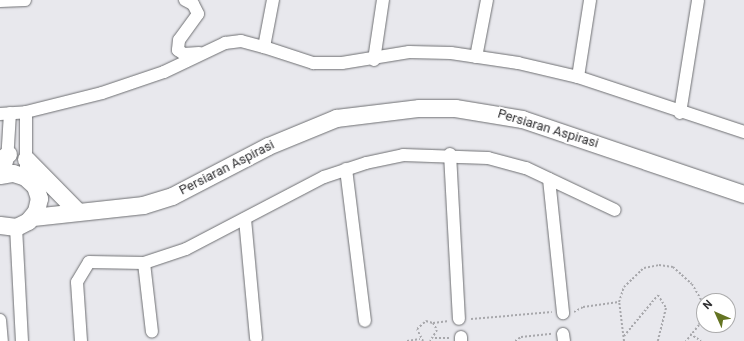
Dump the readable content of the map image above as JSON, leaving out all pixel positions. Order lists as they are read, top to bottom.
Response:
{
  "streets": {
    "street": ["Persiaran Aspirasi"]
  },
  "north": "top left"
}
